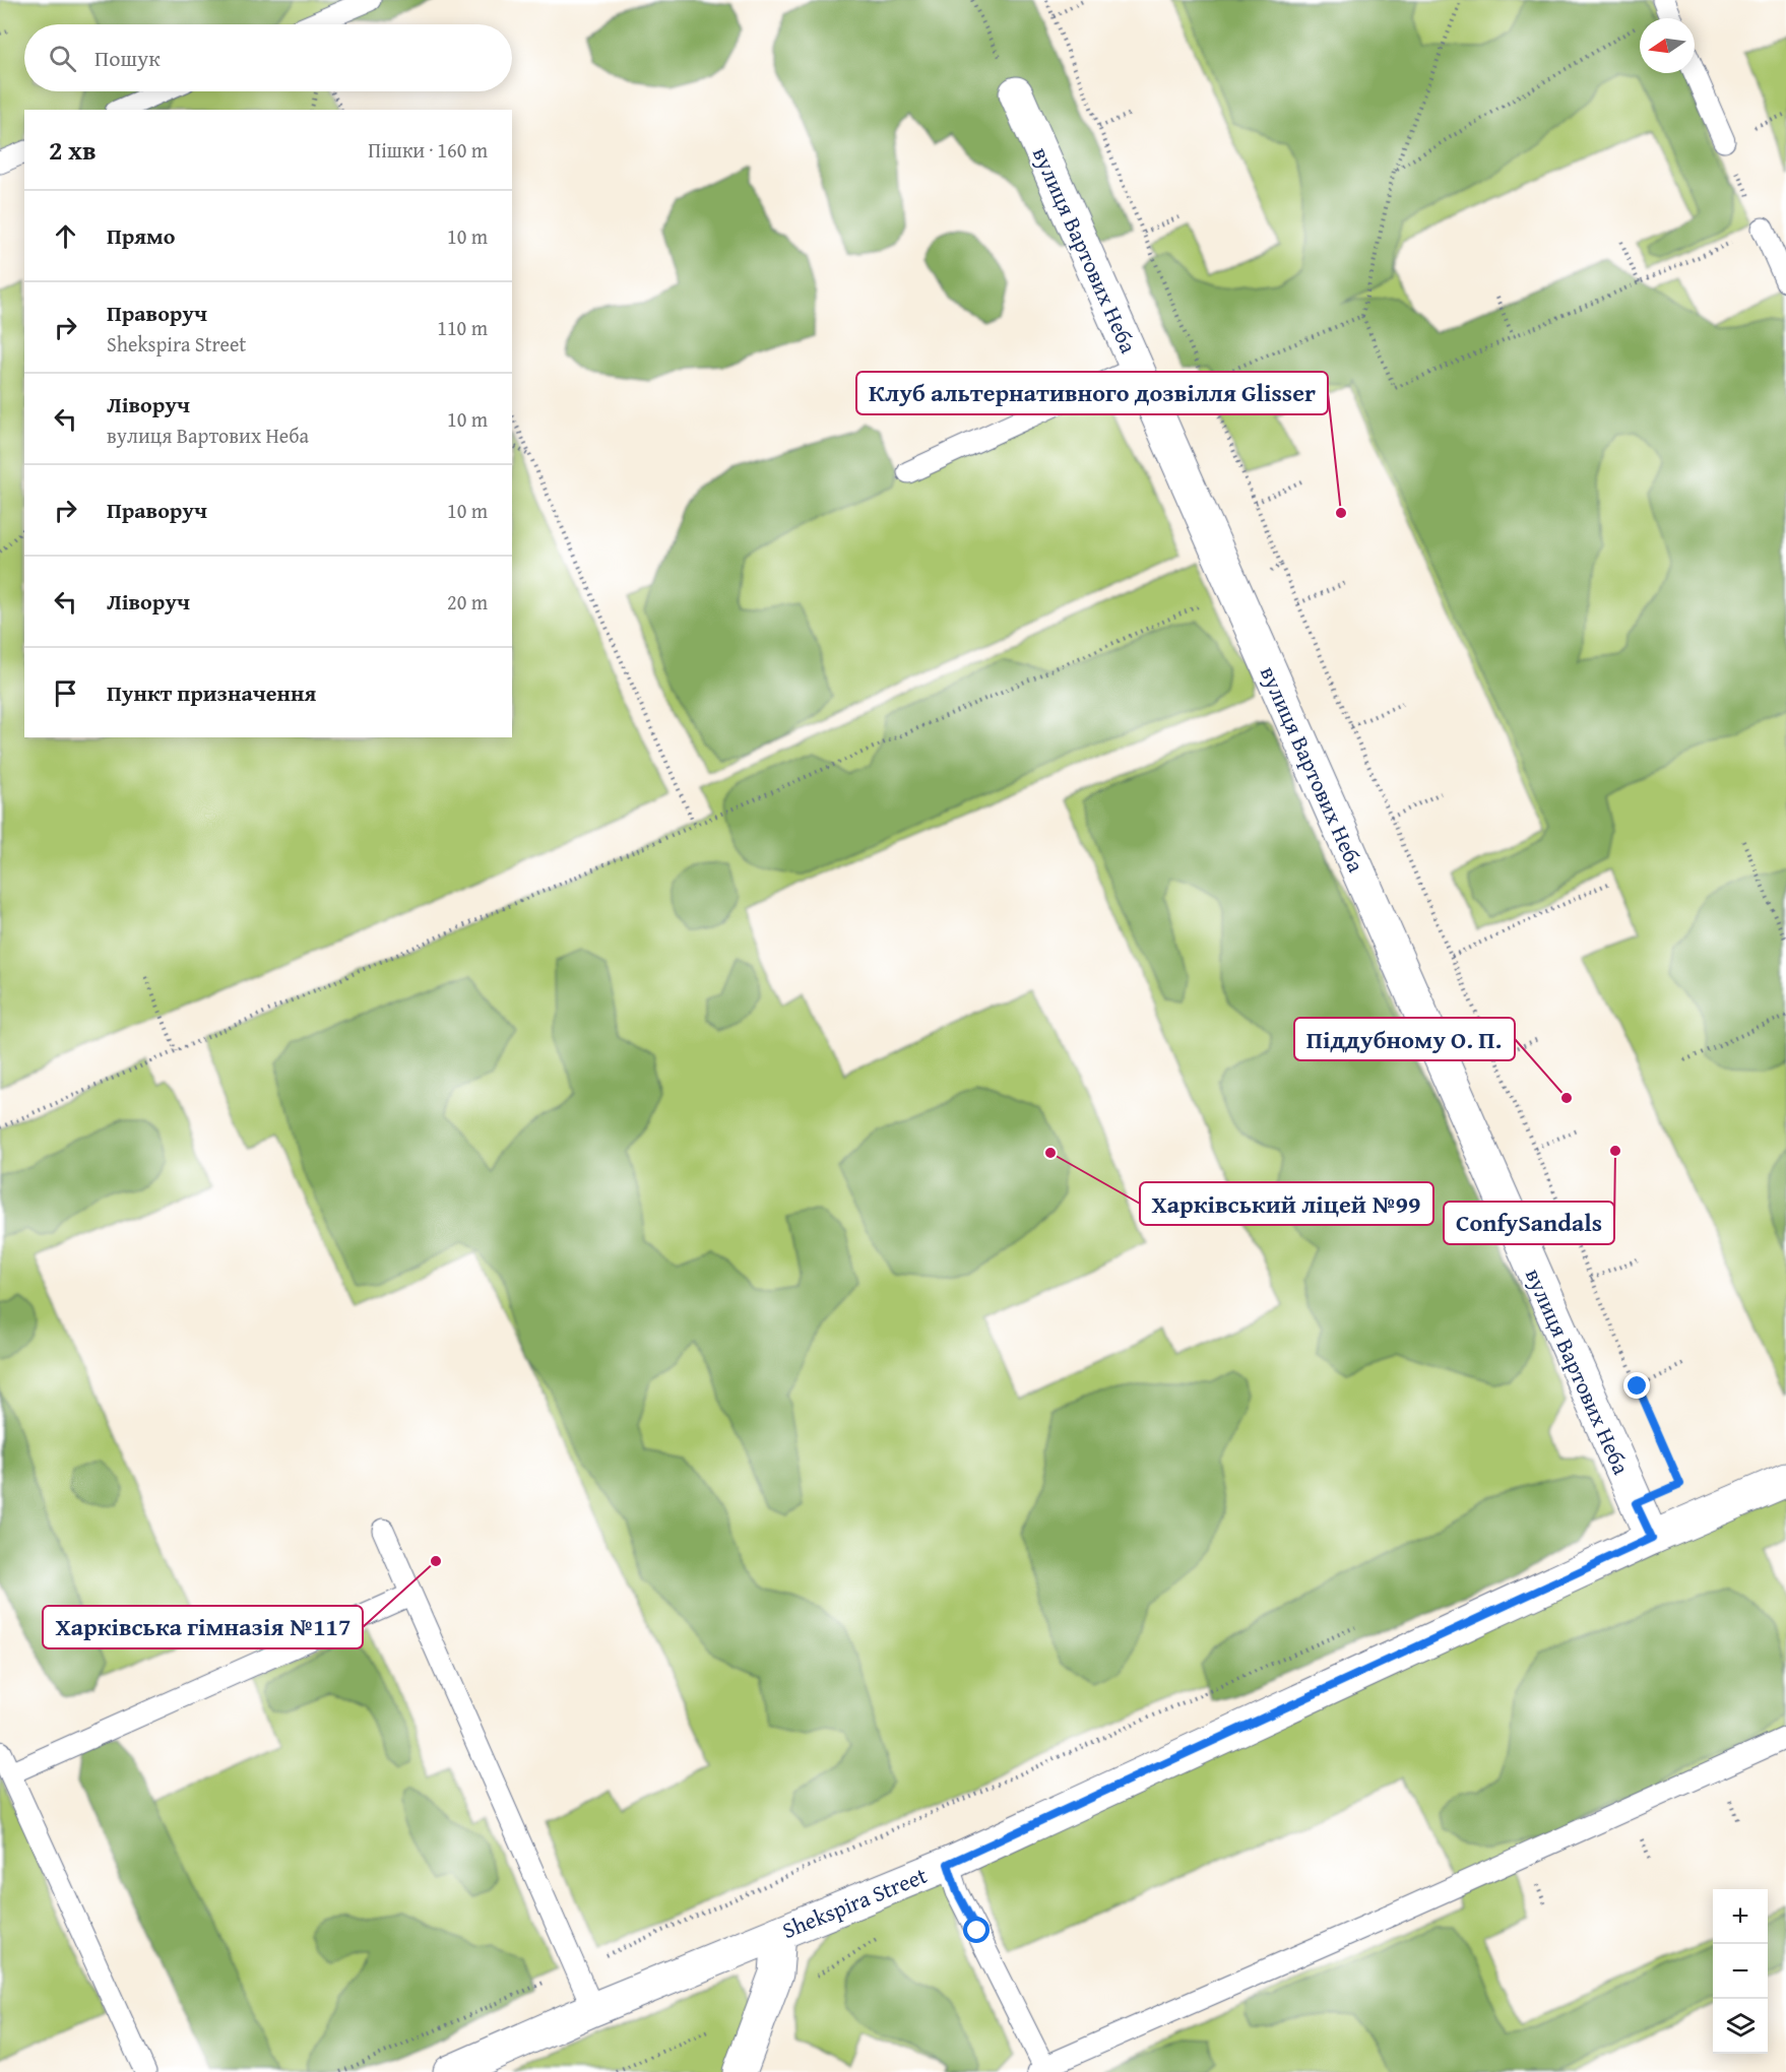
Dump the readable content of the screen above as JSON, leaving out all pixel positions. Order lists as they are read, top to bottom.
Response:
{
  "streets": {
    "street": ["вулиця Вартових Неба", "Shekspira Street"]
  },
  "crossings": [
    ["вулиця Вартових Неба", "Shekspira Street"]
  ],
  "places": [
    "Клуб альтернативного дозвілля Glisser",
    "Піддубному О. П.",
    "ConfySandals",
    "Харківський ліцей №99",
    "Харківська гімназія №117"
  ],
  "north": "left",
  "page": {
    "search": "Пошук",
    "heading": ["2 хв", "Пішки · 160 m"],
    "list": [
      ["Прямо", "10 m"],
      ["Праворуч", "Shekspira Street", "110 m"],
      ["Ліворуч", "вулиця Вартових Неба", "10 m"],
      ["Праворуч", "10 m"],
      ["Ліворуч", "20 m"],
      "Пункт призначення"
    ],
    "map_buttons": ["+", "−"]
  }
}
